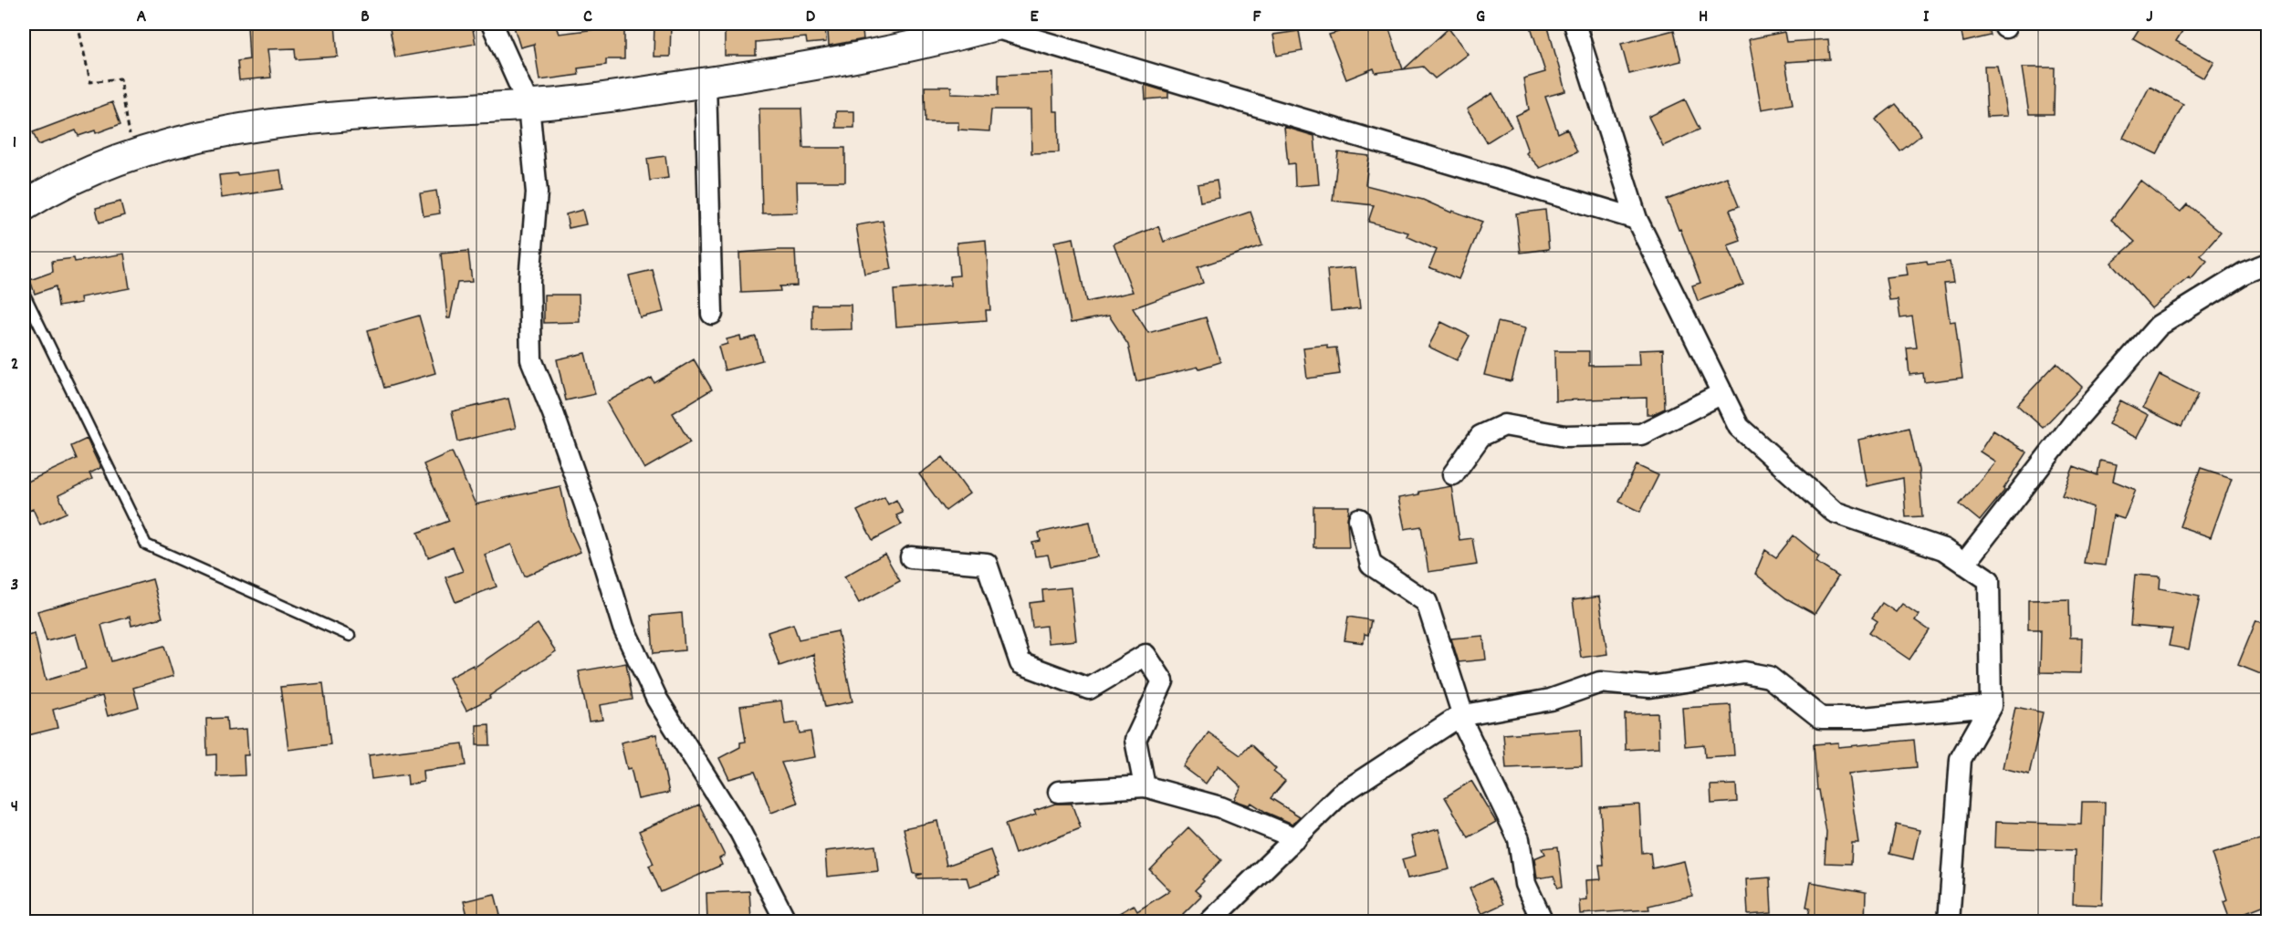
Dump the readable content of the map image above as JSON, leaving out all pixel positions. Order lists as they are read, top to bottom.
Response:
{
  "grid": {
    "columns": [
      "A",
      "B",
      "C",
      "D",
      "E",
      "F",
      "G",
      "H",
      "I",
      "J"
    ],
    "rows": [
      "1",
      "2",
      "3",
      "4"
    ]
  }
}
